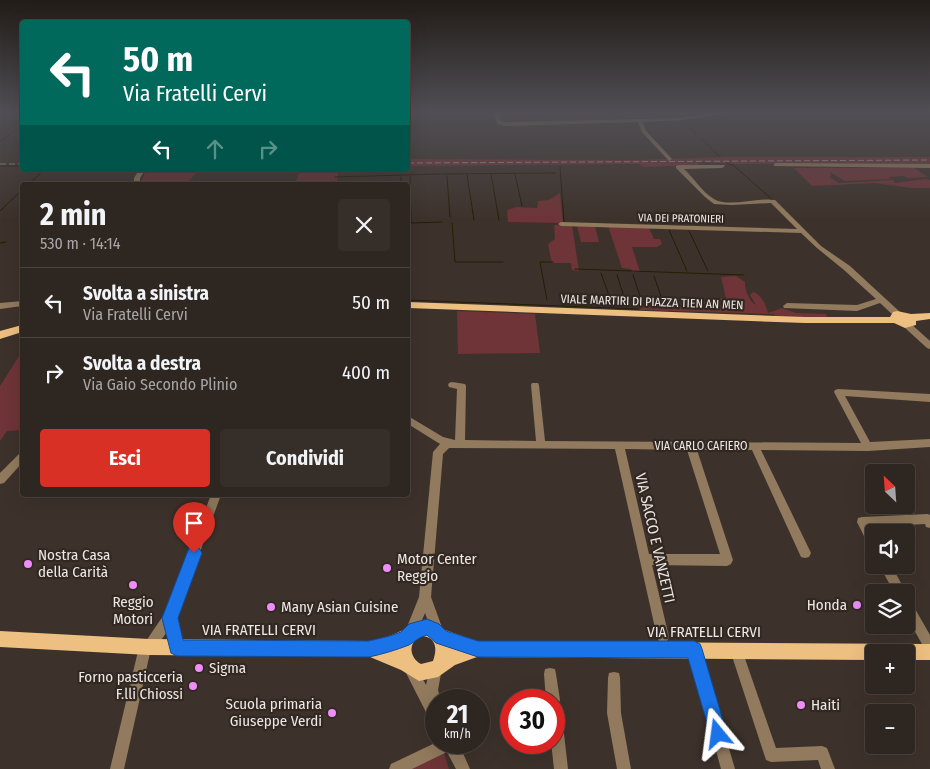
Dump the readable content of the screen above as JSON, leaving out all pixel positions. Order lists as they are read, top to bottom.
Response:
{
  "streets": {
    "main road": ["VIALE MARTIRI DI PIAZZA TIEN AN MEN", "VIA FRATELLI CERVI"],
    "street": ["VIA DEI PRATONIERI", "VIA CARLO CAFIERO", "VIA SACCO E VANZETTI"]
  },
  "crossings": [
    ["VIA CARLO CAFIERO", "VIA SACCO E VANZETTI"],
    ["VIA CARLO CAFIERO", "VIA FRATELLI CERVI"]
  ],
  "places": [
    "Nostra Casa della Carità",
    "Motor Center Reggio",
    "Reggio Motori",
    "Honda",
    "Many Asian Cuisine",
    "Sigma",
    "Forno pasticceria F.lli Chiossi",
    "Haiti",
    "Scuola primaria Giuseppe Verdi"
  ],
  "north": "top left",
  "page": {
    "turn": ["50 m", "Via Fratelli Cervi"],
    "heading": ["2 min", "530 m · 14:14"],
    "list": [
      {
        "name": "Svolta a sinistra",
        "note": "Via Fratelli Cervi",
        "value": "50 m"
      },
      {
        "name": "Svolta a destra",
        "note": "Via Gaio Secondo Plinio",
        "value": "400 m"
      }
    ],
    "buttons": ["Esci", "Condividi"],
    "map_buttons": ["+", "−"],
    "speed": "21 km/h",
    "limit": "30"
  }
}
